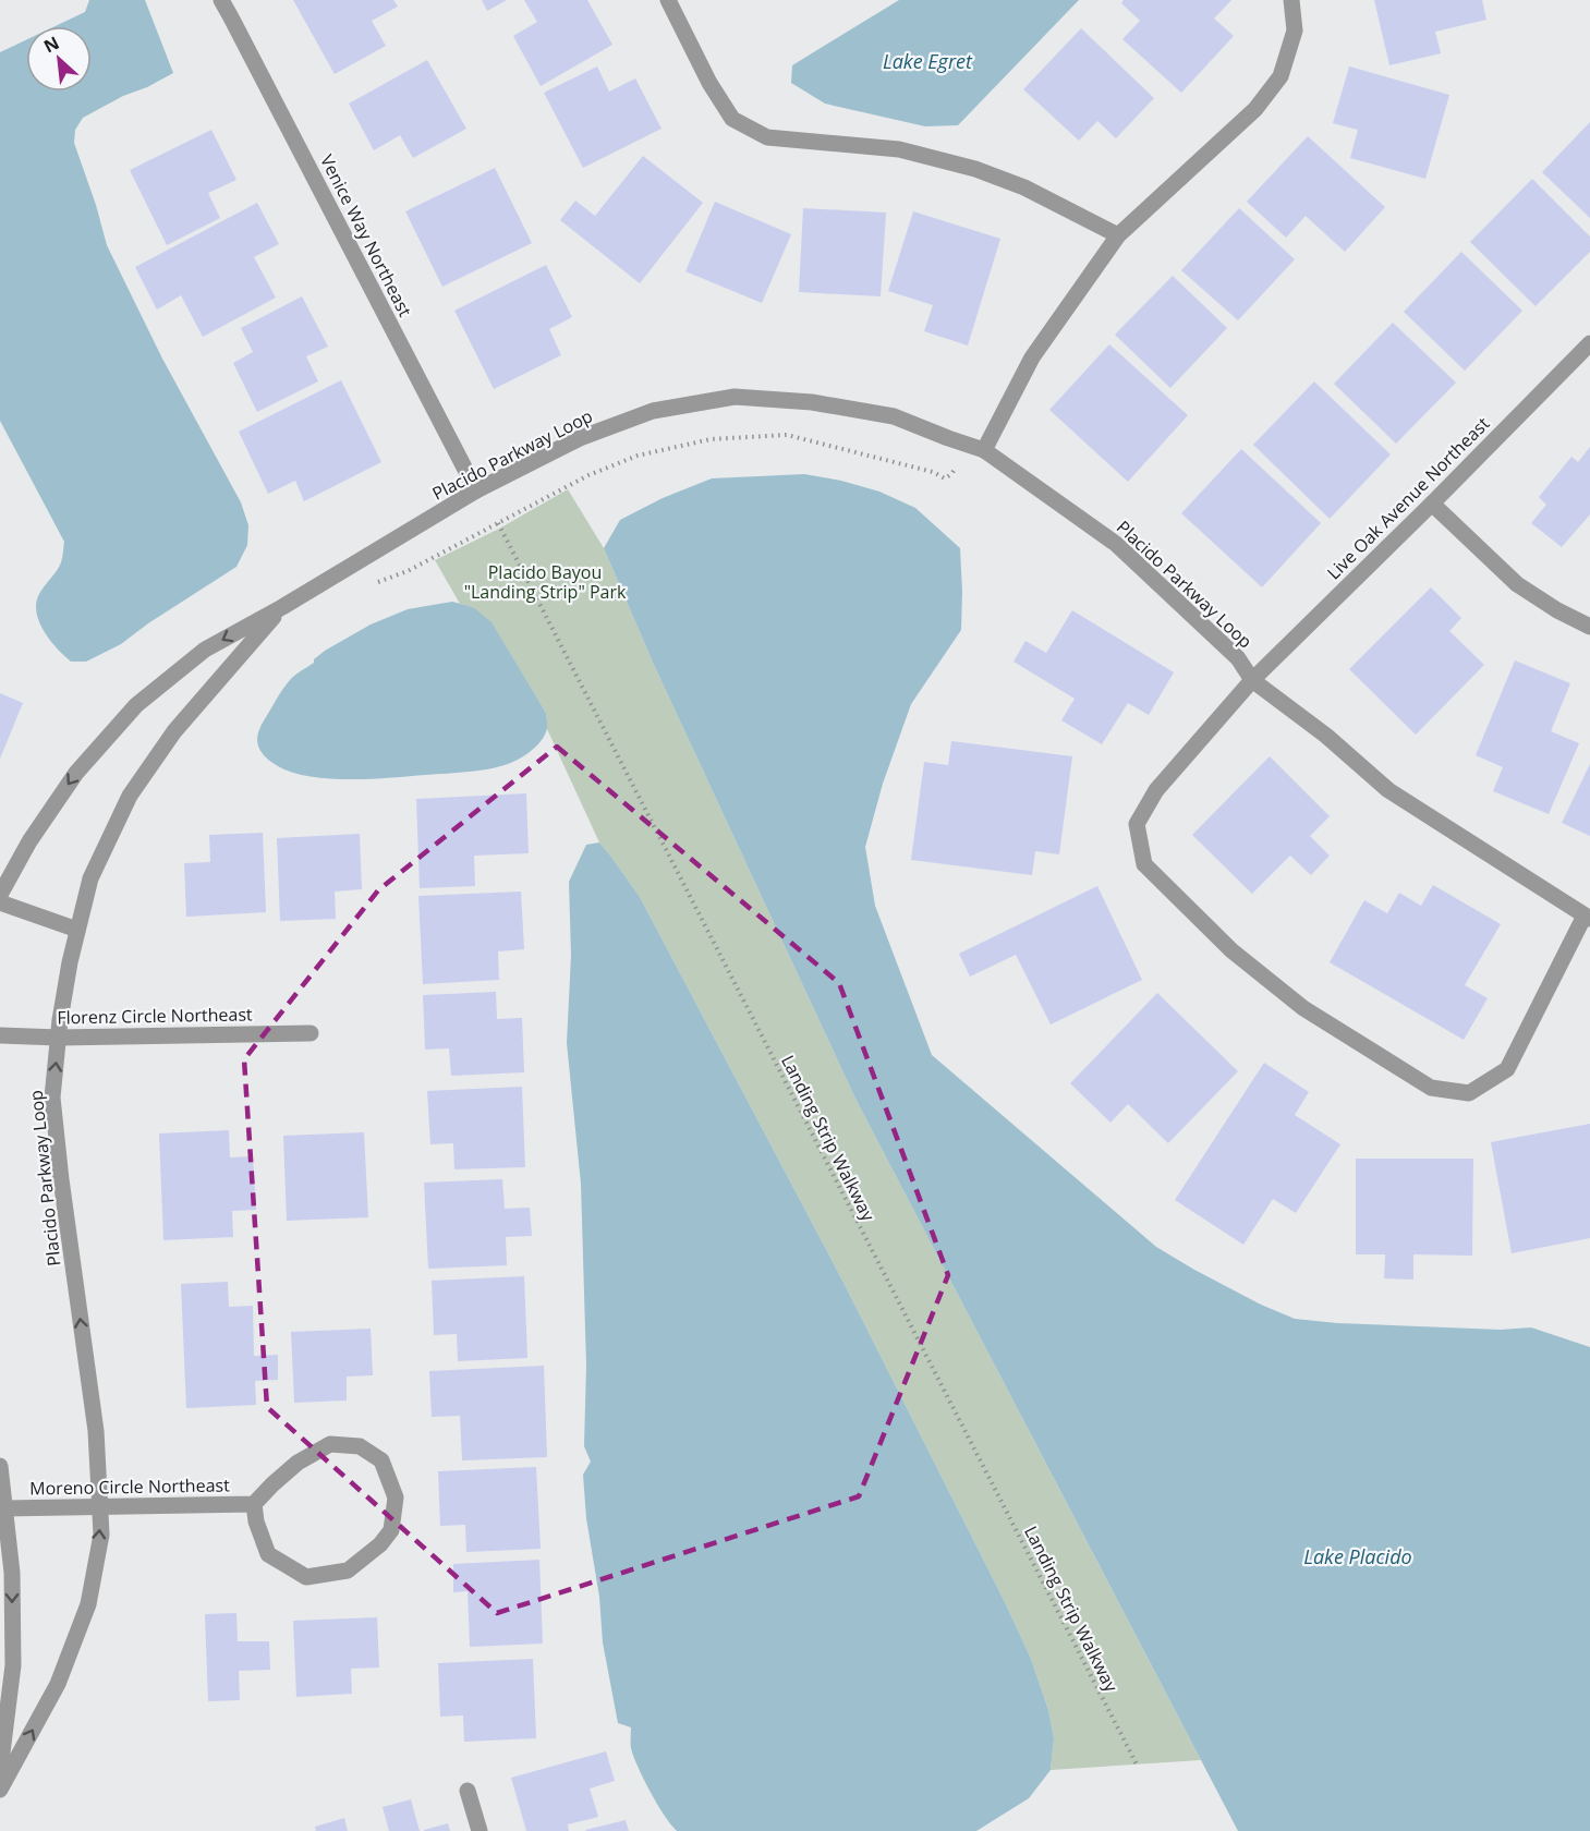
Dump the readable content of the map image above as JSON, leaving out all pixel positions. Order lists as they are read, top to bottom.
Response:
{
  "streets": {
    "street": [
      "Venice Way Northeast",
      "Placido Parkway Loop",
      "Live Oak Avenue Northeast",
      "Florenz Circle Northeast",
      "Moreno Circle Northeast"
    ],
    "path": ["Landing Strip Walkway"]
  },
  "crossings": [
    ["Venice Way Northeast", "Placido Parkway Loop"],
    ["Placido Parkway Loop", "Live Oak Avenue Northeast"],
    ["Placido Parkway Loop", "Florenz Circle Northeast"],
    ["Placido Parkway Loop", "Moreno Circle Northeast"]
  ],
  "water": ["Lake Egret", "Lake Placido"],
  "parks": ["Placido Bayou \"Landing Strip\" Park"],
  "north": "top left"
}
